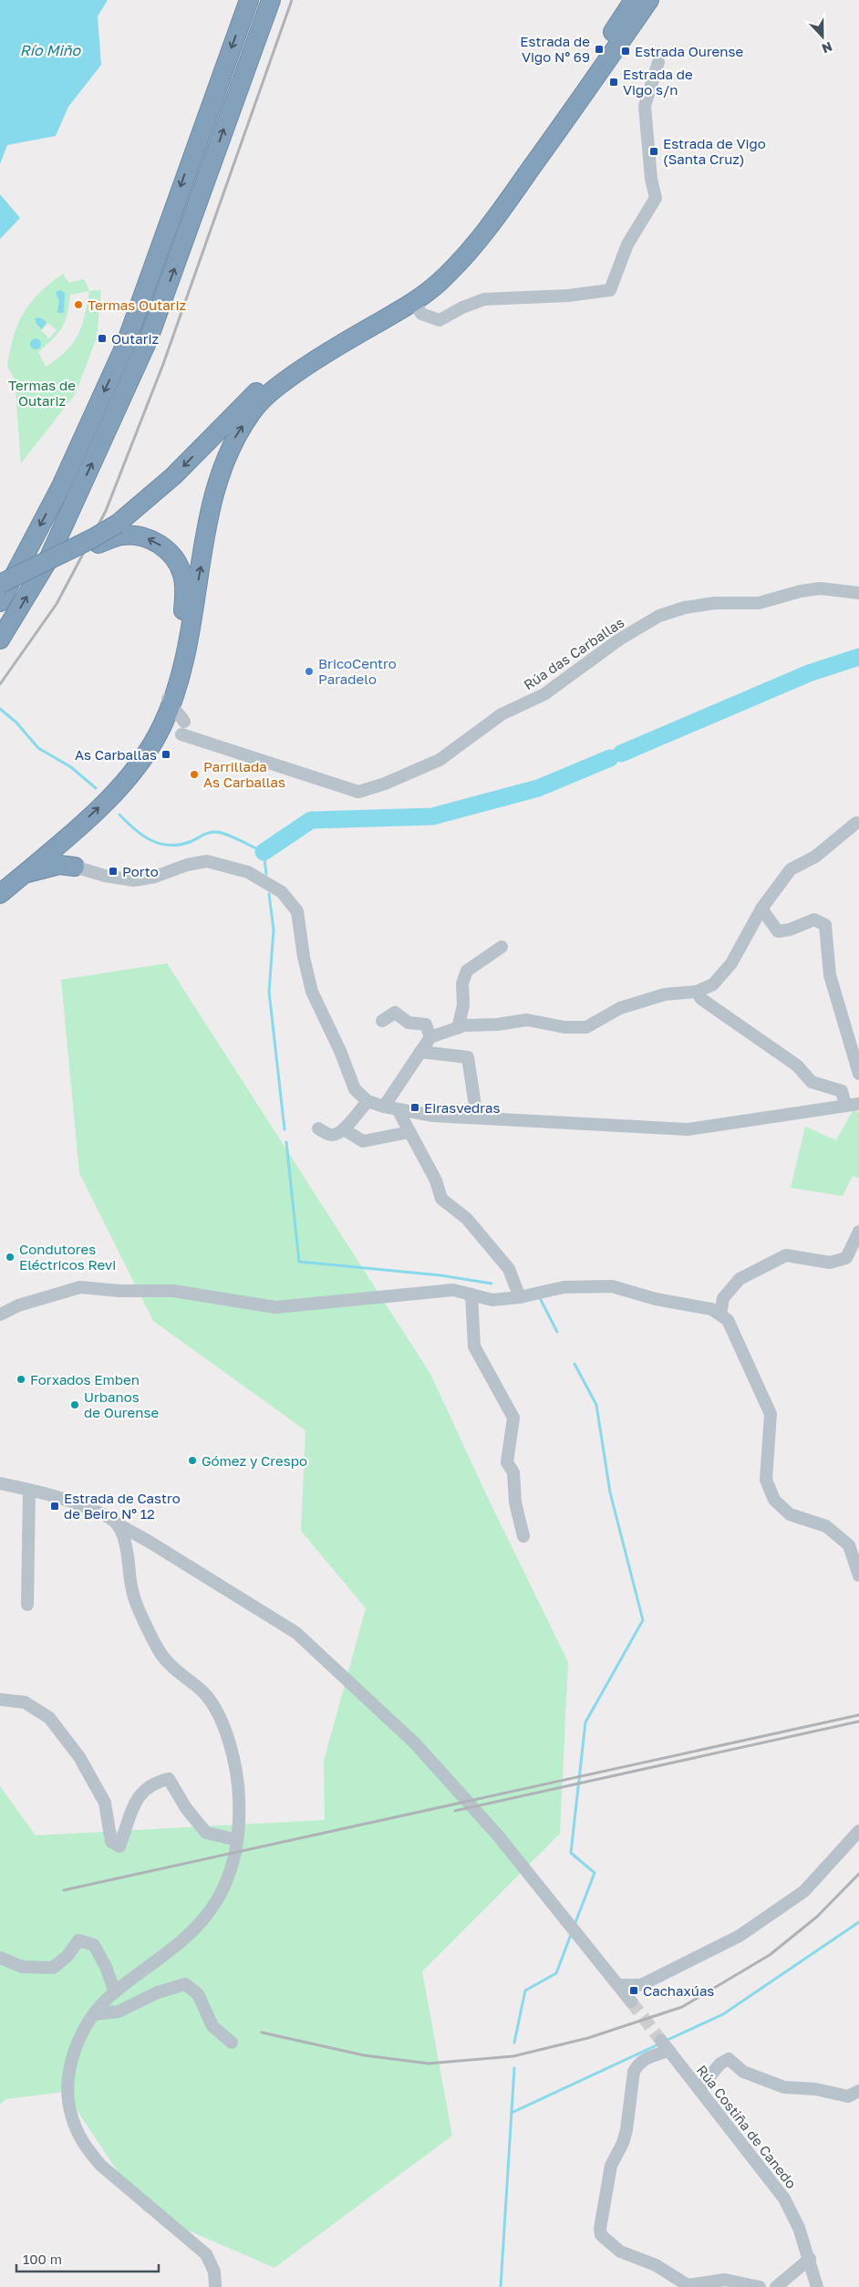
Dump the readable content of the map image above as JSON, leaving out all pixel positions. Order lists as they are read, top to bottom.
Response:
{
  "streets": {
    "street": ["Rúa das Carballas", "Rúa Costiña de Canedo"]
  },
  "water": ["Río Miño"],
  "parks": ["Termas de Outariz"],
  "places": {
    "transit": [
      "Estrada de Vigo Nº 69",
      "Estrada Ourense",
      "Estrada de Vigo s/n",
      "Estrada de Vigo (Santa Cruz)",
      "Outariz",
      "As Carballas",
      "Porto",
      "Eirasvedras",
      "Estrada de Castro de Beiro Nº 12",
      "Cachaxúas"
    ],
    "other": [
      "Termas Outariz",
      "BricoCentro Paradelo",
      "Parrillada As Carballas",
      "Condutores Eléctricos Revi",
      "Forxados Emben",
      "Urbanos de Ourense",
      "Gómez y Crespo"
    ]
  },
  "scale_bar": "100 m",
  "north": "bottom"
}
